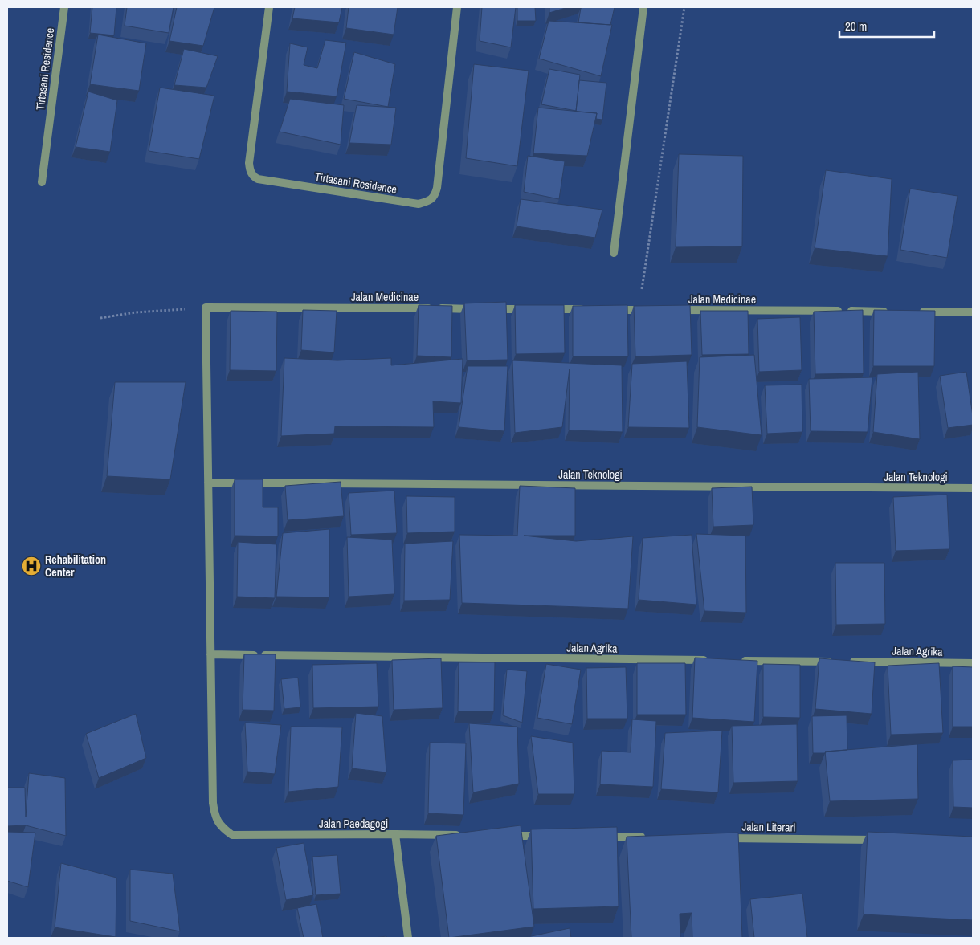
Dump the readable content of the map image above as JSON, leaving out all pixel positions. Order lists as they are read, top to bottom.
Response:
{
  "streets": {
    "street": [
      "Tirtasani Residence",
      "Jalan Medicinae",
      "Jalan Teknologi",
      "Jalan Agrika",
      "Jalan Paedagogi",
      "Jalan Literari"
    ]
  },
  "crossings": [
    ["Jalan Agrika", "Jalan Paedagogi"]
  ],
  "places": {
    "hospital": ["Rehabilitation Center"]
  },
  "scale_bar": "20 m"
}
